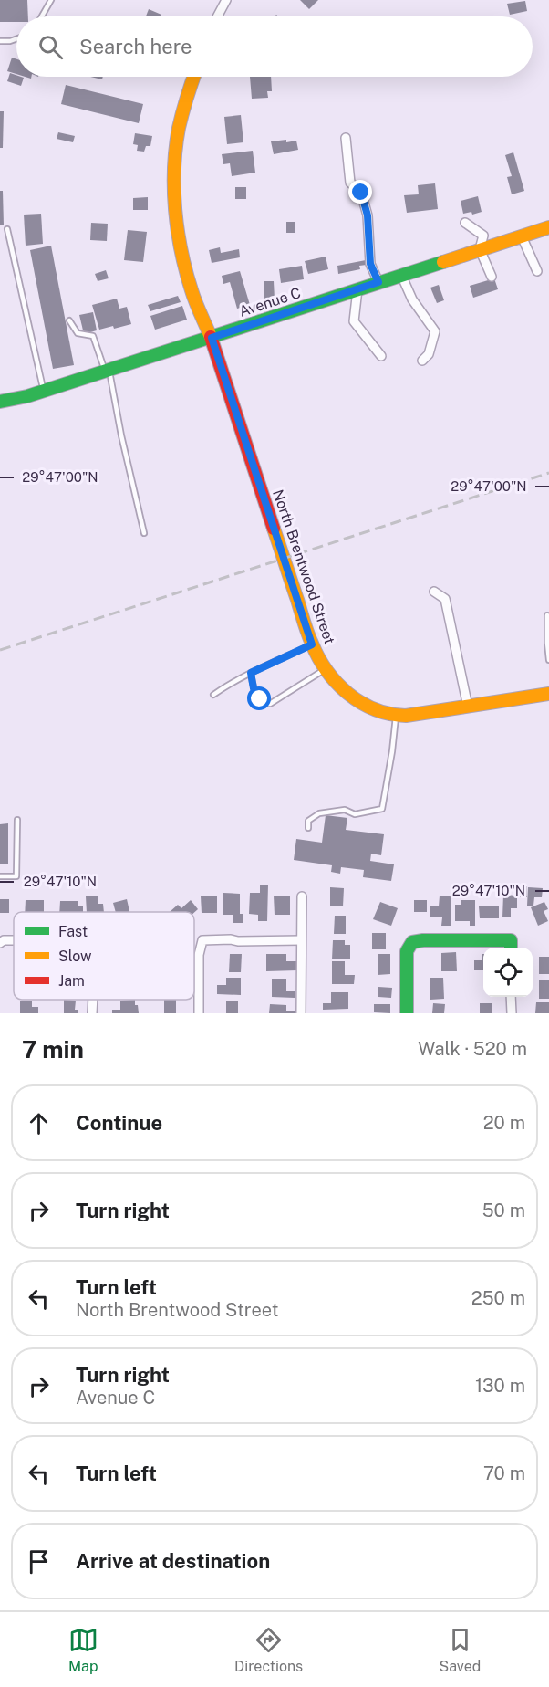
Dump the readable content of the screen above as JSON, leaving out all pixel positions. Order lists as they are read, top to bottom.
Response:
{
  "streets": {
    "street": ["Avenue C", "North Brentwood Street"]
  },
  "crossings": [
    ["Avenue C", "North Brentwood Street"]
  ],
  "legend": ["Fast", "Slow", "Jam"],
  "page": {
    "search": "Search here",
    "heading": ["7 min", "Walk · 520 m"],
    "list": [
      ["Continue", "20 m"],
      ["Turn right", "50 m"],
      ["Turn left", "North Brentwood Street", "250 m"],
      ["Turn right", "Avenue C", "130 m"],
      ["Turn left", "70 m"],
      "Arrive at destination"
    ],
    "nav": ["Map", "Directions", "Saved"]
  },
  "coordinates": ["29°47'00\"N", "29°47'10\"N"]
}
